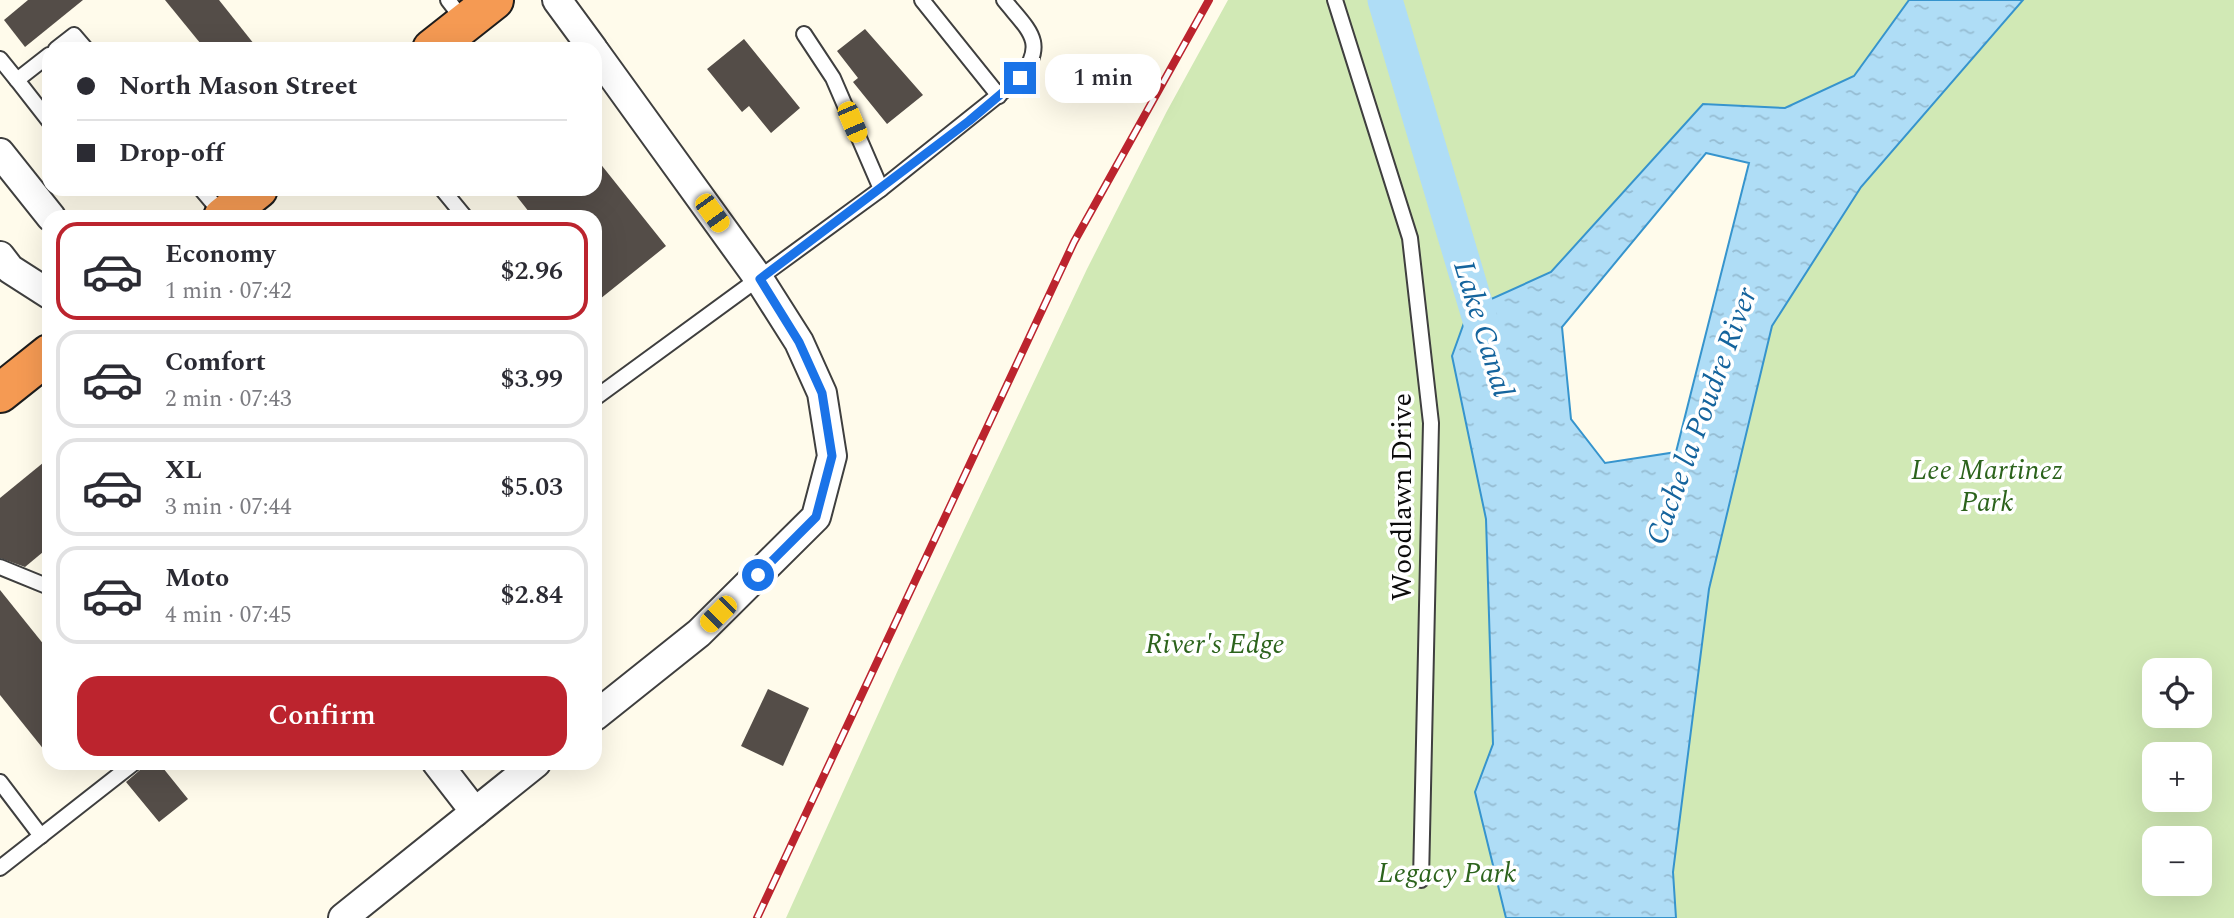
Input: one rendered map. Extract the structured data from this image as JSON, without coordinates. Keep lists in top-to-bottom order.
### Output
{
  "streets": {
    "lane": ["Woodlawn Drive"]
  },
  "water": ["Lake Canal", "Cache la Poudre River"],
  "parks": ["Lee Martinez Park", "River's Edge", "Legacy Park"],
  "page": {
    "banner": ["North Mason Street", "Drop-off"],
    "bubble": "1 min",
    "list": [
      {
        "name": "Economy",
        "note": "1 min · 07:42",
        "value": "$2.96"
      },
      {
        "name": "Comfort",
        "note": "2 min · 07:43",
        "value": "$3.99"
      },
      {
        "name": "XL",
        "note": "3 min · 07:44",
        "value": "$5.03"
      },
      {
        "name": "Moto",
        "note": "4 min · 07:45",
        "value": "$2.84"
      }
    ],
    "map_buttons": ["+", "−"],
    "buttons": "Confirm"
  }
}
